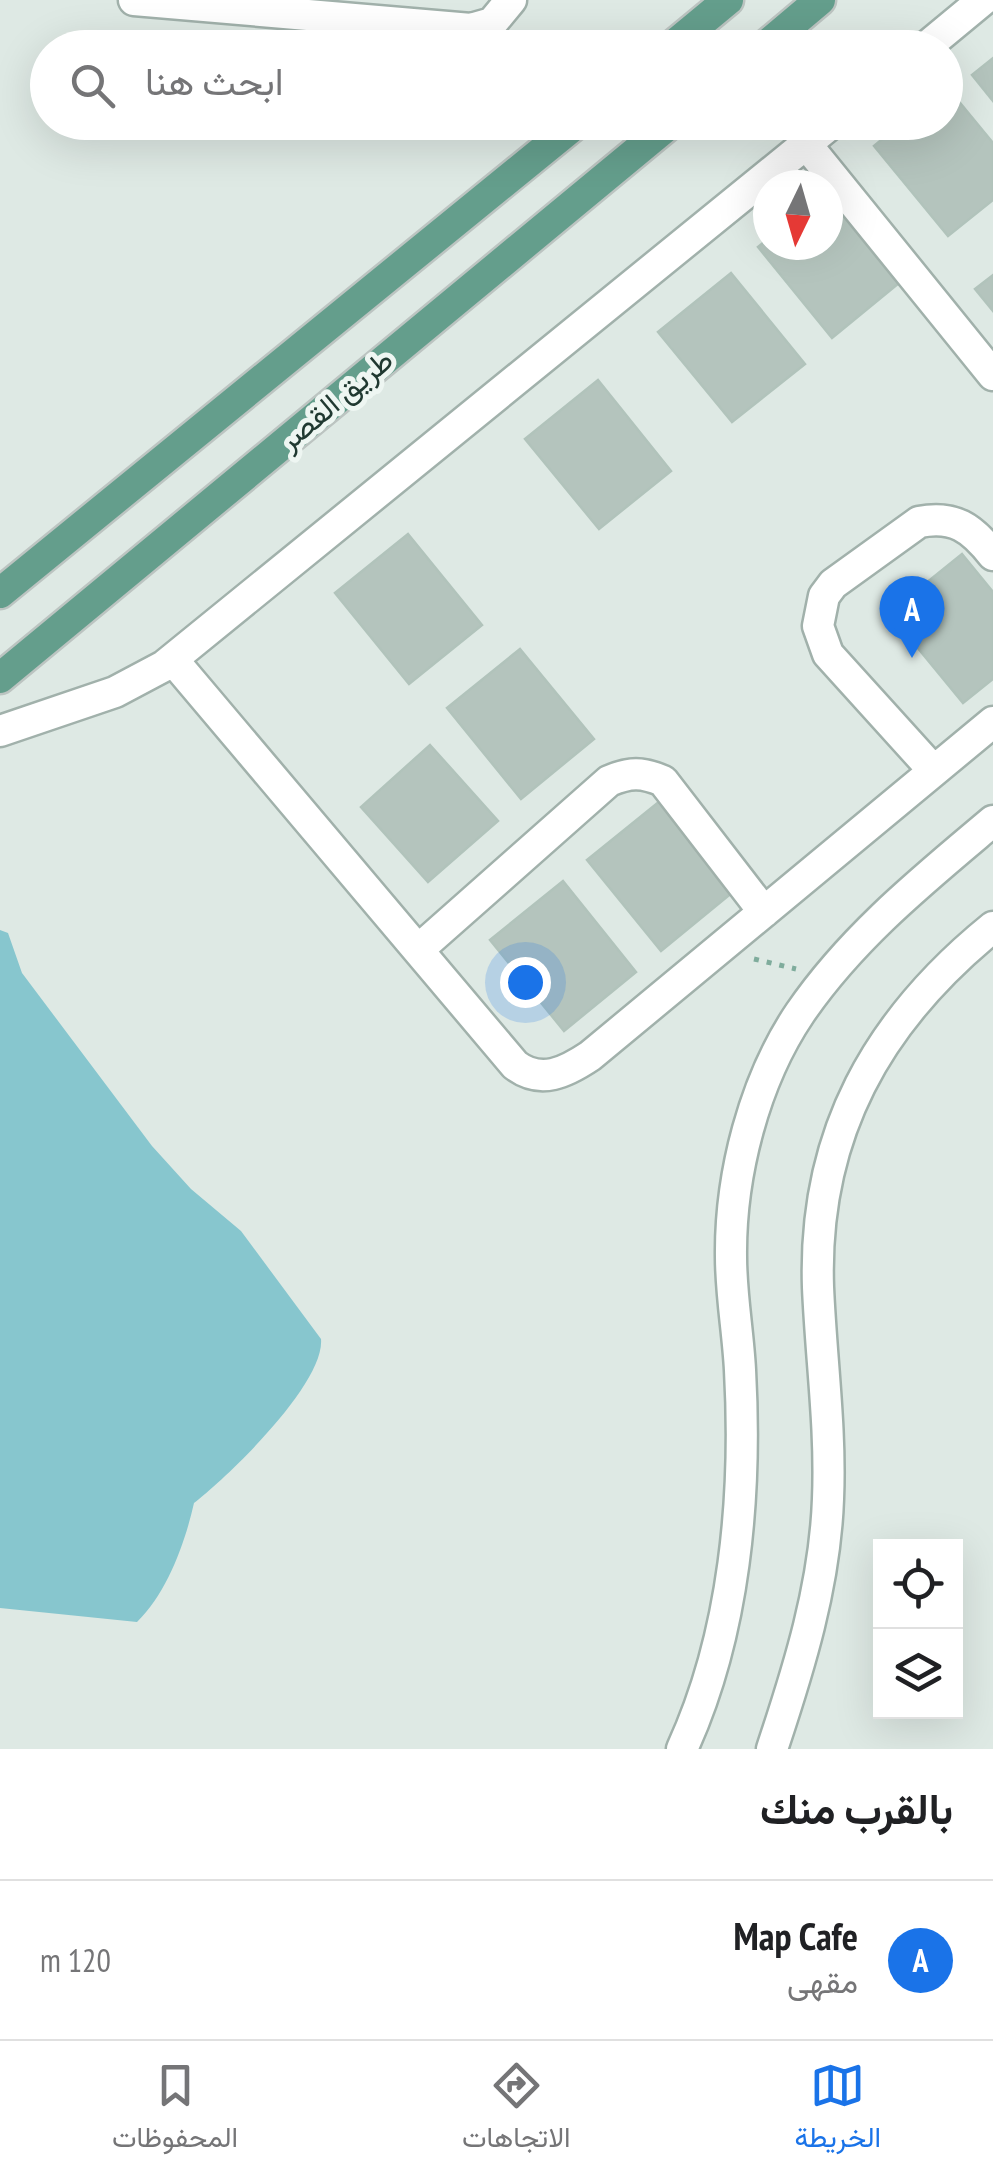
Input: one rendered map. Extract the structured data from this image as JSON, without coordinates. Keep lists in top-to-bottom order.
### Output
{
  "streets": {
    "main road": ["طريق القصر"]
  },
  "north": "bottom",
  "page": {
    "search": "ابحث هنا",
    "pins": "A",
    "heading": "بالقرب منك",
    "list": [
      {
        "mark": "A",
        "name": "Map Cafe",
        "note": "مقهى",
        "value": "120 m"
      }
    ],
    "nav": ["الخريطة", "الاتجاهات", "المحفوظات"]
  }
}
